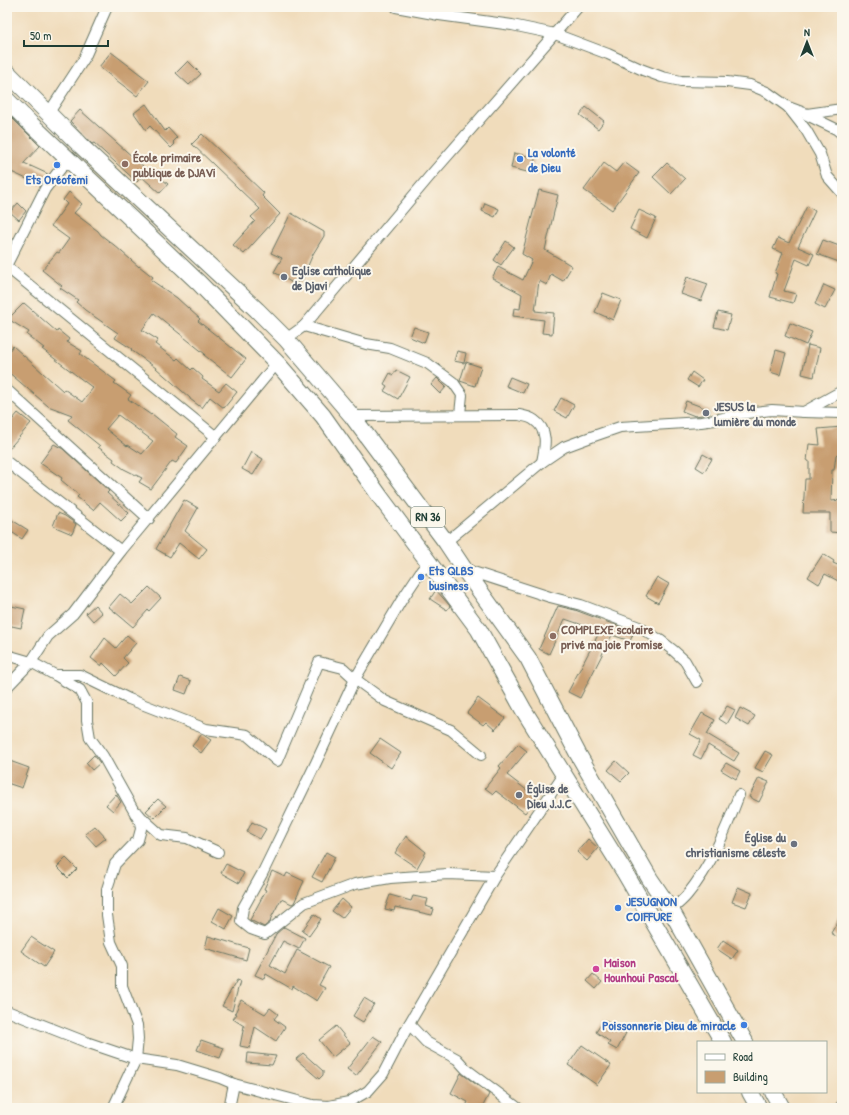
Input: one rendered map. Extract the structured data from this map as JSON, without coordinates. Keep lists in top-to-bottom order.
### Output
{
  "streets": {
    "main road": ["RN 36"]
  },
  "places": [
    "La volonté de Dieu",
    "École primaire publique de DJAVi",
    "Ets Oréofemi",
    "Eglise catholique de Djavi",
    "JESUS la lumière du monde",
    "Ets QLBS business",
    "COMPLEXE scolaire privé ma joie Promise",
    "Église de Dieu J.J.C",
    "Église du christianisme céleste",
    "JESUGNON COIFFURE",
    "Maison Hounhoui Pascal",
    "Poissonnerie Dieu de miracle"
  ],
  "legend": ["Road", "Building"],
  "scale_bar": "50 m",
  "north": "top"
}
